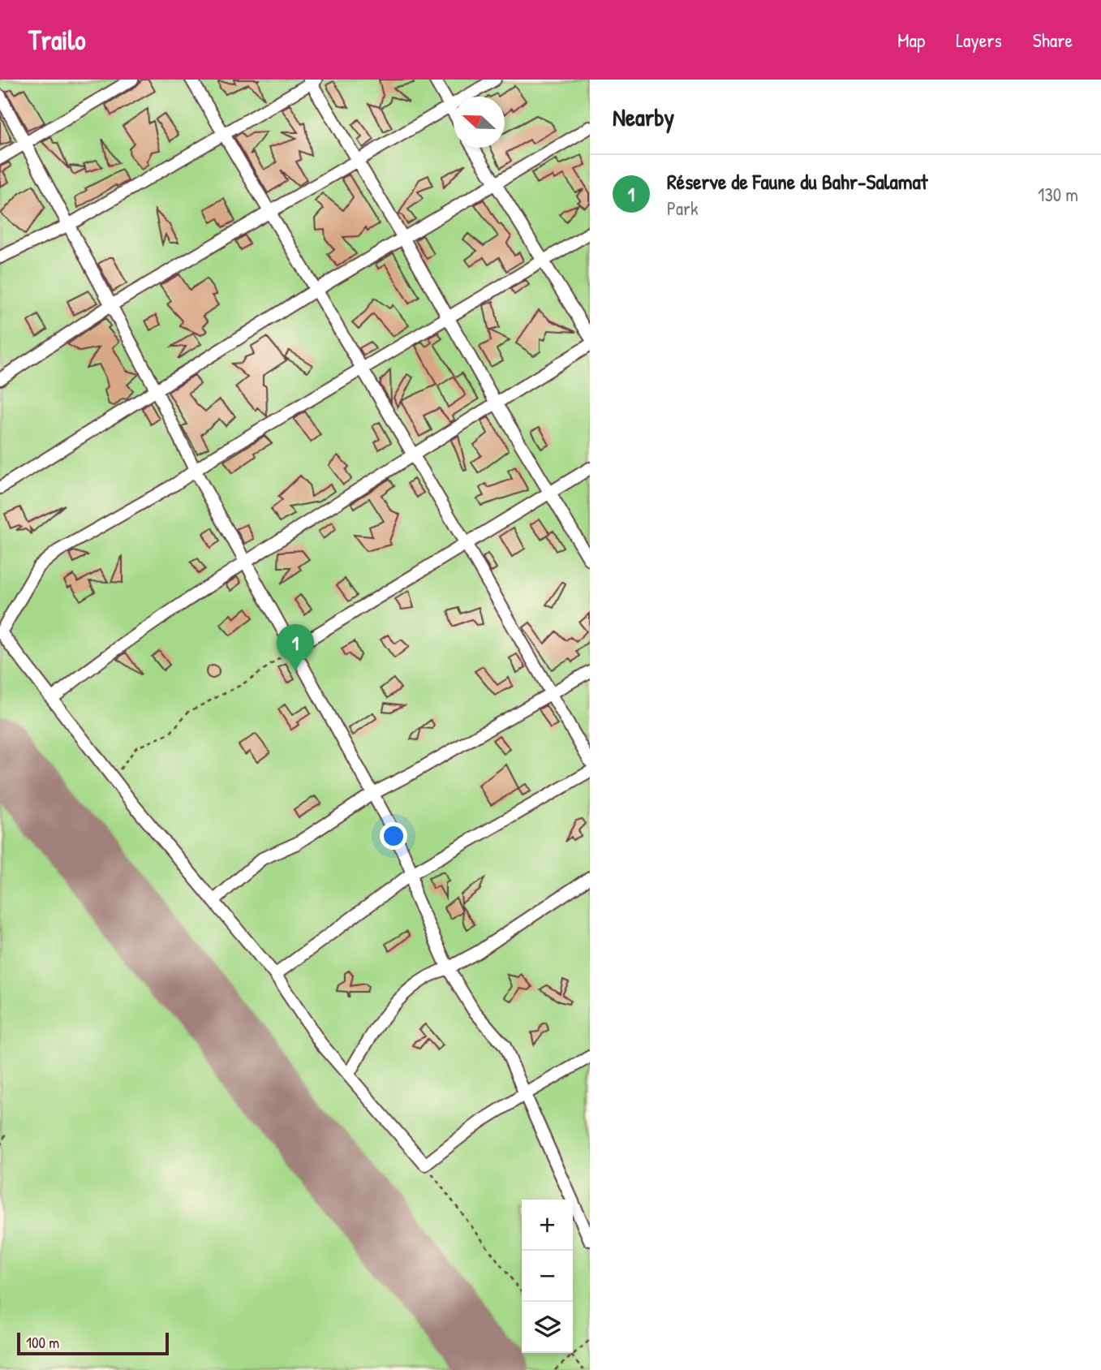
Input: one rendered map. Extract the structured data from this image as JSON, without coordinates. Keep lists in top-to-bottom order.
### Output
{
  "scale_bar": "100 m",
  "north": "left",
  "page": {
    "header": "Trailo",
    "nav": ["Map", "Layers", "Share"],
    "heading": "Nearby",
    "list": [
      {
        "mark": "1",
        "name": "Réserve de Faune du Bahr-Salamat",
        "note": "Park",
        "value": "130 m"
      }
    ],
    "pins": "1",
    "map_buttons": ["+", "−"],
    "scale": "100 m"
  }
}
